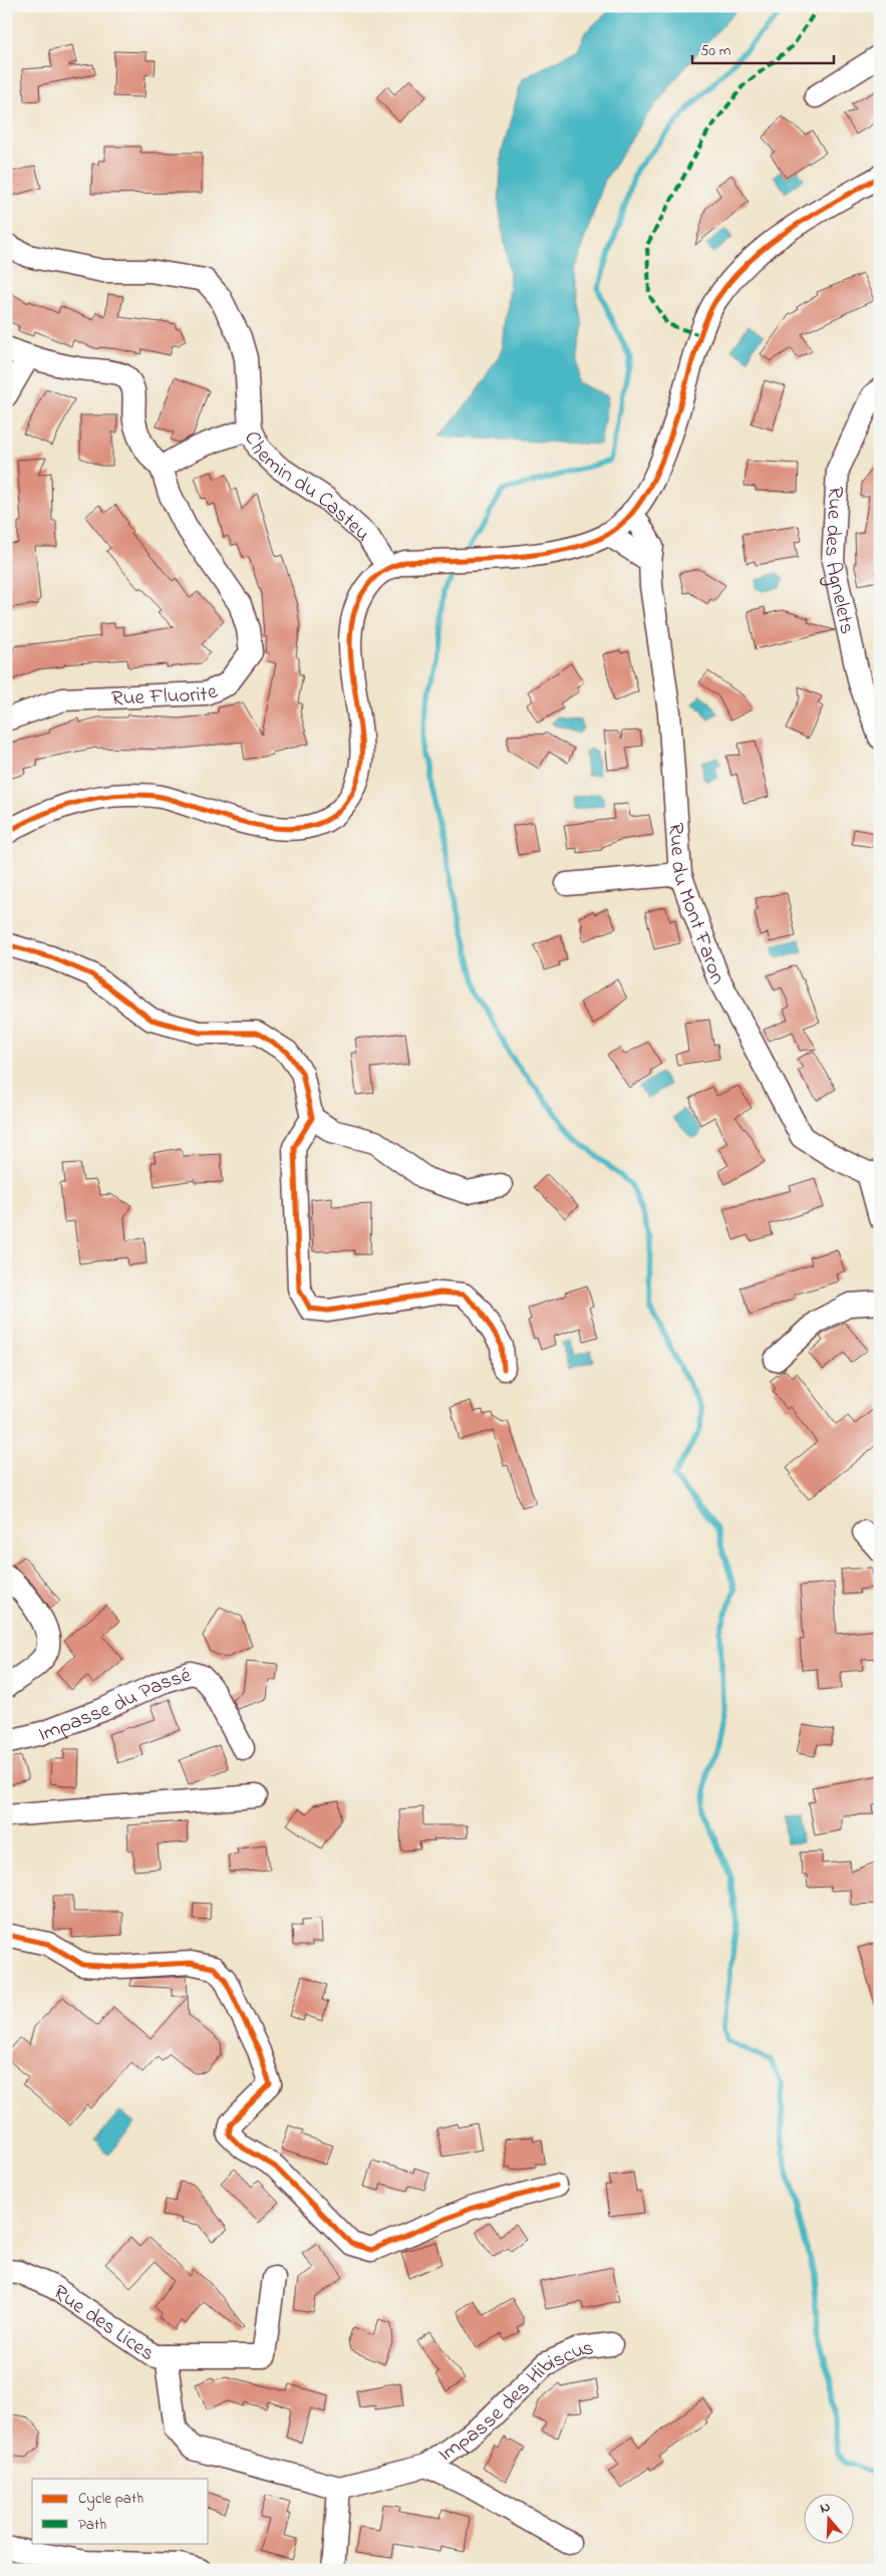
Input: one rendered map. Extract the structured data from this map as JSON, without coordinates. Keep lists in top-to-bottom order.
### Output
{
  "streets": {
    "street": [
      "Chemin du Casteu",
      "Rue des Agnelets",
      "Rue Fluorite",
      "Rue du Mont Faron",
      "Impasse du Passé",
      "Rue des Lices",
      "Impasse des Hibiscus"
    ]
  },
  "crossings": [
    ["Rue des Lices", "Impasse des Hibiscus"]
  ],
  "legend": ["Cycle path", "Path"],
  "scale_bar": "50 m",
  "north": "top"
}
